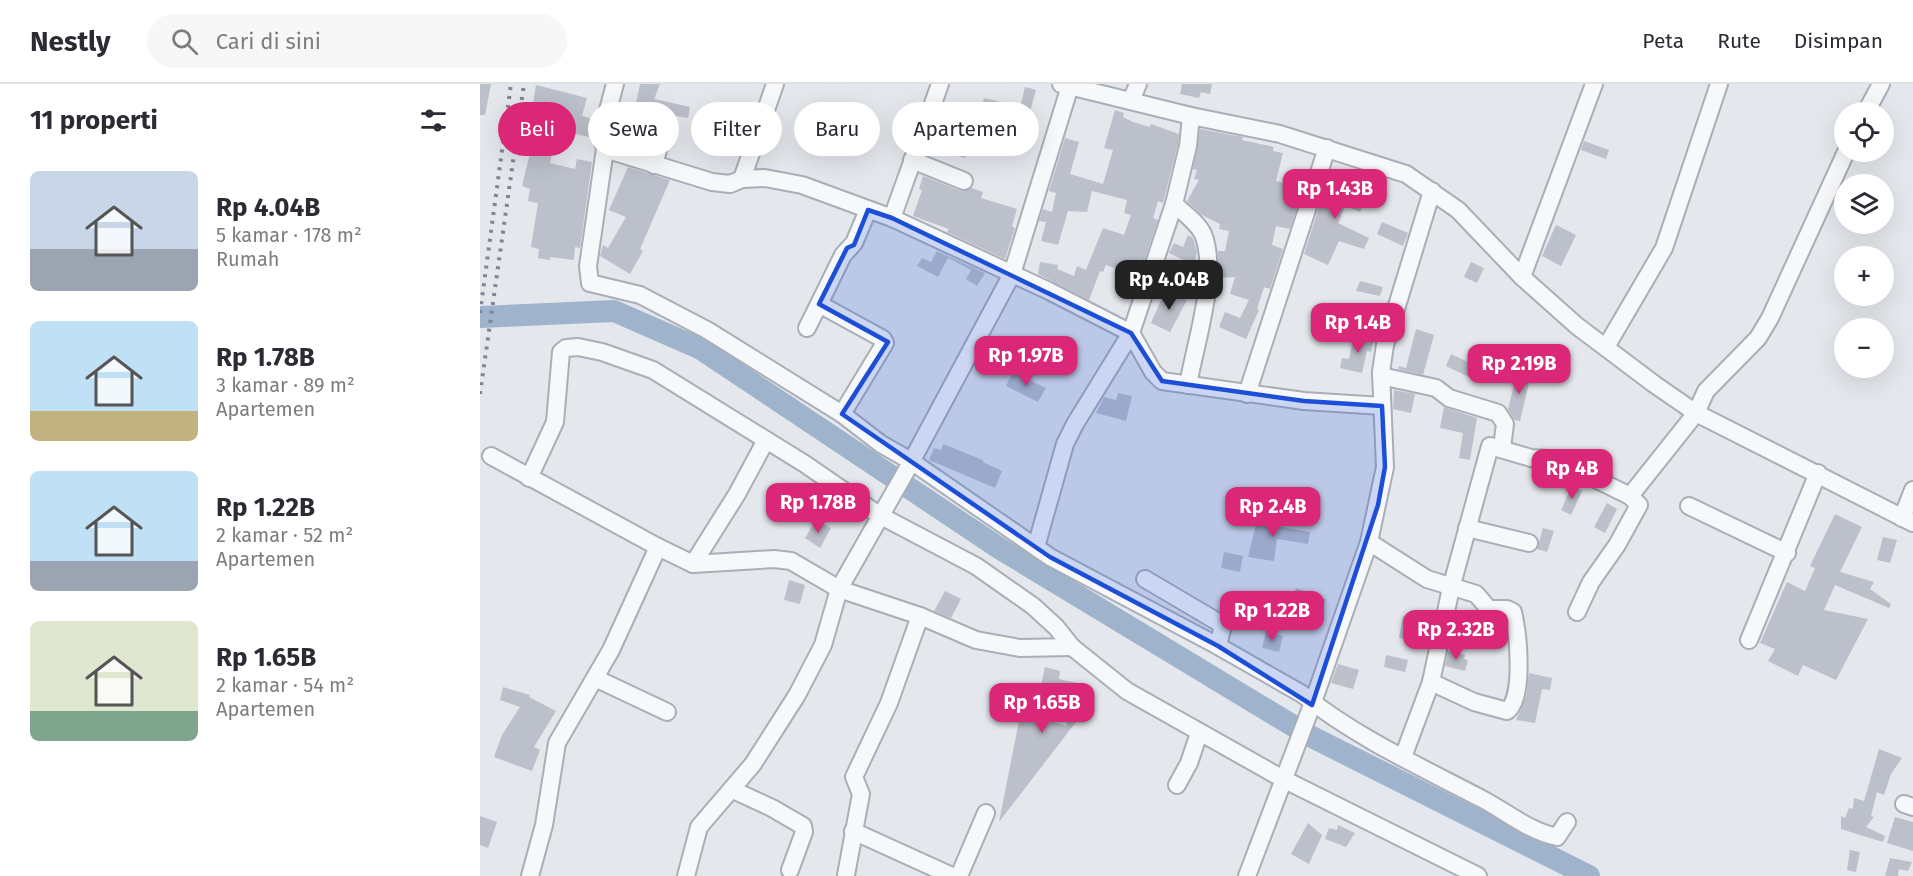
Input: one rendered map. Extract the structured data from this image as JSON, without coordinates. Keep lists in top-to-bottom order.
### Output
{
  "page": {
    "header": "Nestly",
    "search": "Cari di sini",
    "nav": ["Peta", "Rute", "Disimpan"],
    "heading": "11 properti",
    "map_buttons": ["+", "−"],
    "chip": [
      "Beli",
      "Sewa",
      "Filter",
      "Baru",
      "Apartemen"
    ],
    "list": [
      {
        "name": "Rp 4.04B",
        "note": "5 kamar · 178 m² · Rumah"
      },
      {
        "name": "Rp 1.78B",
        "note": "3 kamar · 89 m² · Apartemen"
      },
      {
        "name": "Rp 1.22B",
        "note": "2 kamar · 52 m² · Apartemen"
      },
      {
        "name": "Rp 1.65B",
        "note": "2 kamar · 54 m² · Apartemen"
      }
    ],
    "price": [
      "Rp 1.43B",
      "Rp 4.04B",
      "Rp 1.4B",
      "Rp 1.97B",
      "Rp 2.19B",
      "Rp 4B",
      "Rp 1.78B",
      "Rp 2.4B",
      "Rp 1.22B",
      "Rp 2.32B",
      "Rp 1.65B"
    ]
  }
}
